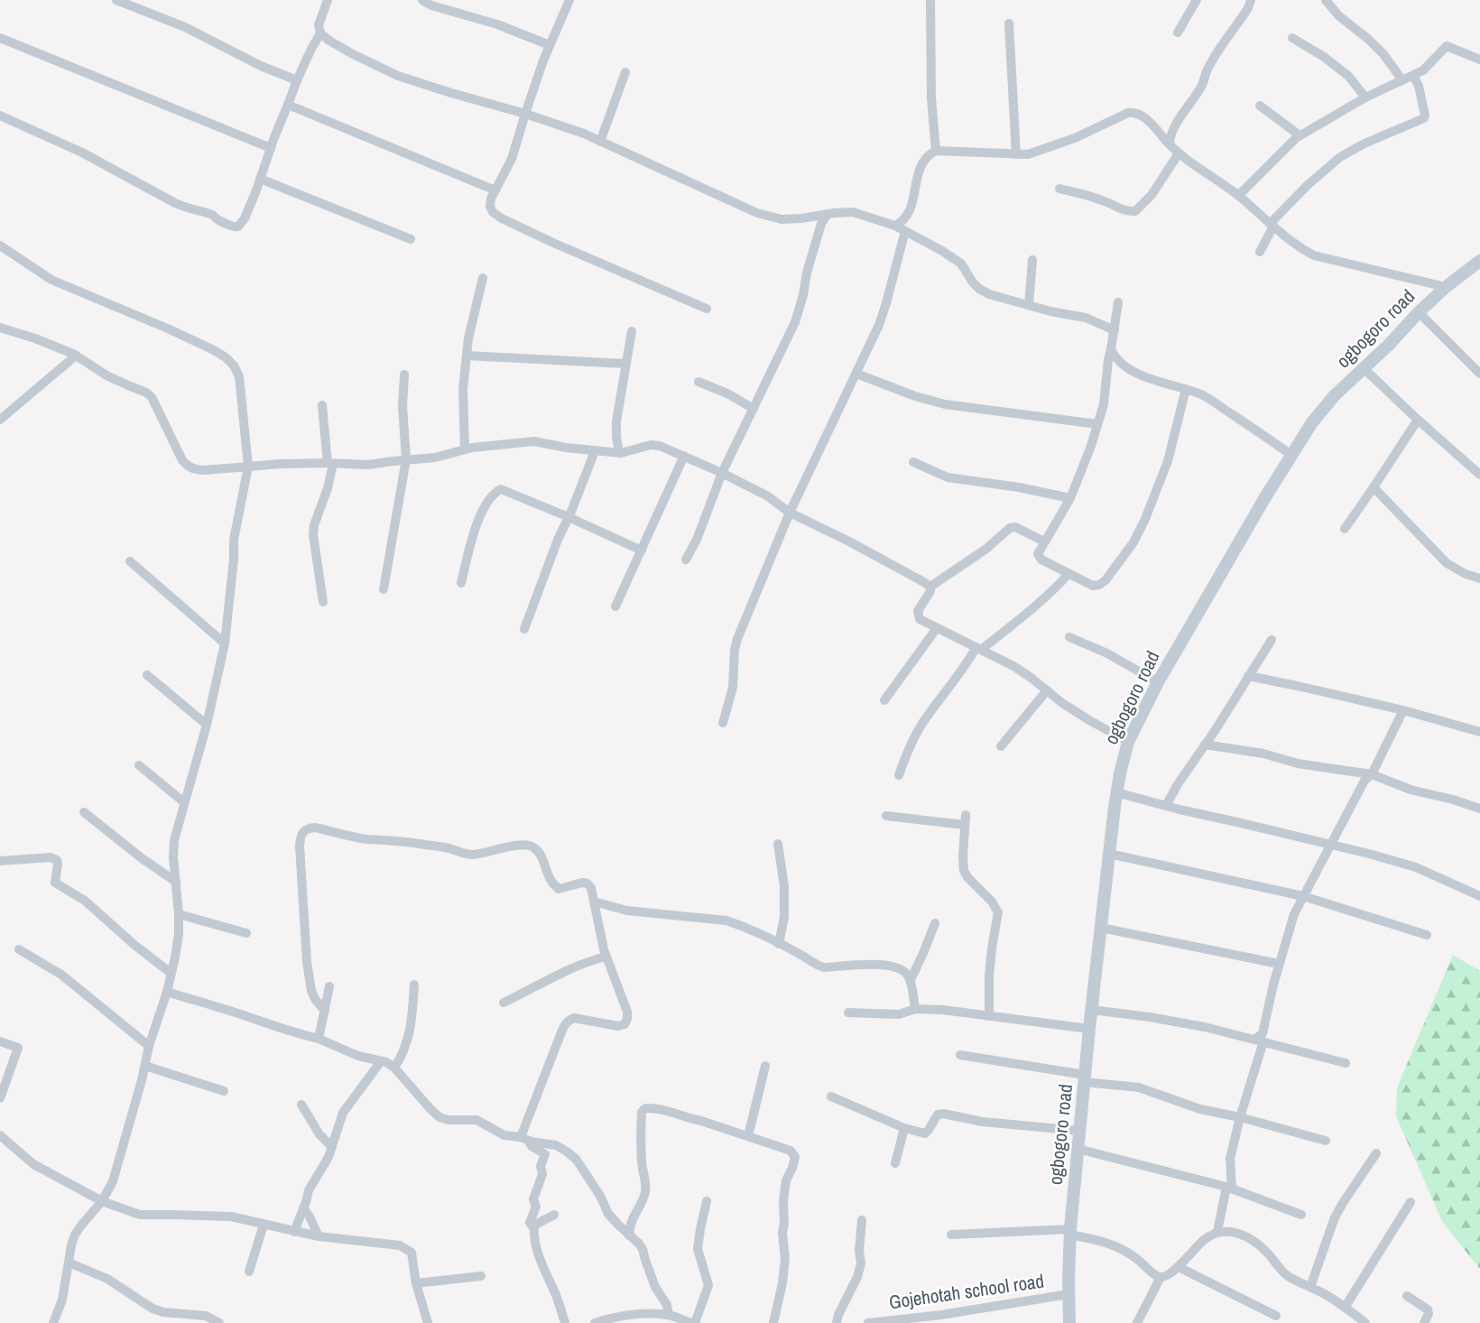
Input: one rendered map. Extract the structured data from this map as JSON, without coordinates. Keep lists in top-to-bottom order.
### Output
{
  "streets": {
    "street": ["ogbogoro road", "Gojehotah school road"]
  },
  "crossings": [
    ["ogbogoro road", "Gojehotah school road"]
  ]
}
